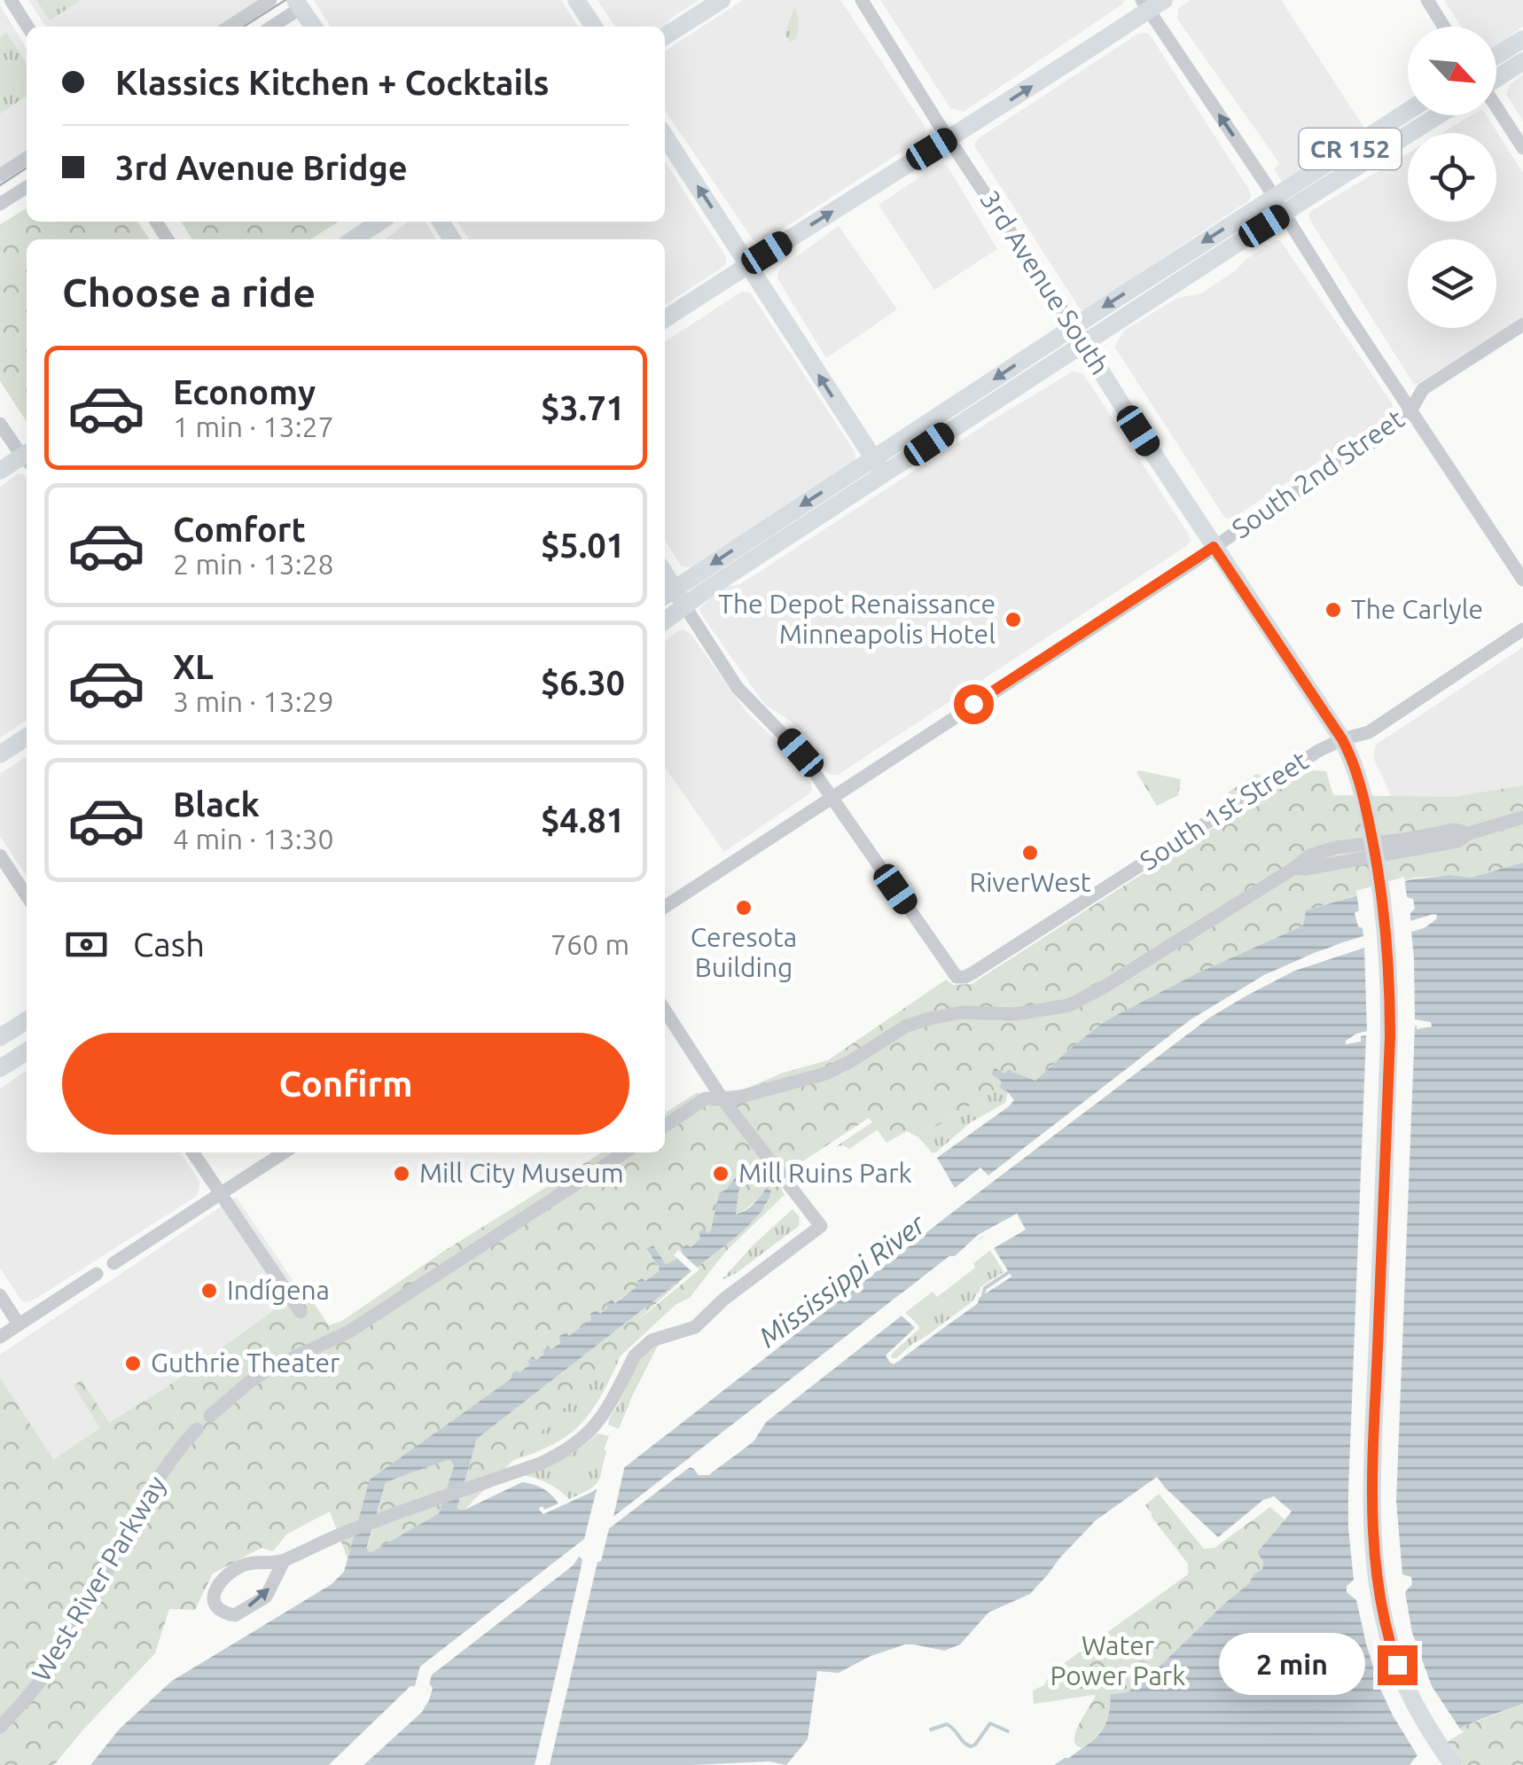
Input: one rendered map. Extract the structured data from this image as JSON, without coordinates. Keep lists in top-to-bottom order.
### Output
{
  "streets": {
    "main road": ["CR 152", "3rd Avenue South"],
    "street": ["South 2nd Street", "South 1st Street", "West River Parkway"]
  },
  "crossings": [
    ["CR 152", "3rd Avenue South"],
    ["3rd Avenue South", "South 2nd Street"],
    ["3rd Avenue South", "South 1st Street"],
    ["South 2nd Street", "South 1st Street"]
  ],
  "water": ["Mississippi River"],
  "parks": ["Water Power Park"],
  "places": [
    "The Carlyle",
    "The Depot Renaissance Minneapolis Hotel",
    "RiverWest",
    "Ceresota Building",
    "Mill City Museum",
    "Mill Ruins Park",
    "Indígena",
    "Guthrie Theater"
  ],
  "north": "bottom right",
  "page": {
    "banner": ["Klassics Kitchen + Cocktails", "3rd Avenue Bridge"],
    "heading": "Choose a ride",
    "list": [
      {
        "name": "Economy",
        "note": "1 min · 13:27",
        "value": "$3.71"
      },
      {
        "name": "Comfort",
        "note": "2 min · 13:28",
        "value": "$5.01"
      },
      {
        "name": "XL",
        "note": "3 min · 13:29",
        "value": "$6.30"
      },
      {
        "name": "Black",
        "note": "4 min · 13:30",
        "value": "$4.81"
      }
    ],
    "pay": ["Cash", "760 m"],
    "buttons": "Confirm",
    "bubble": "2 min"
  }
}
